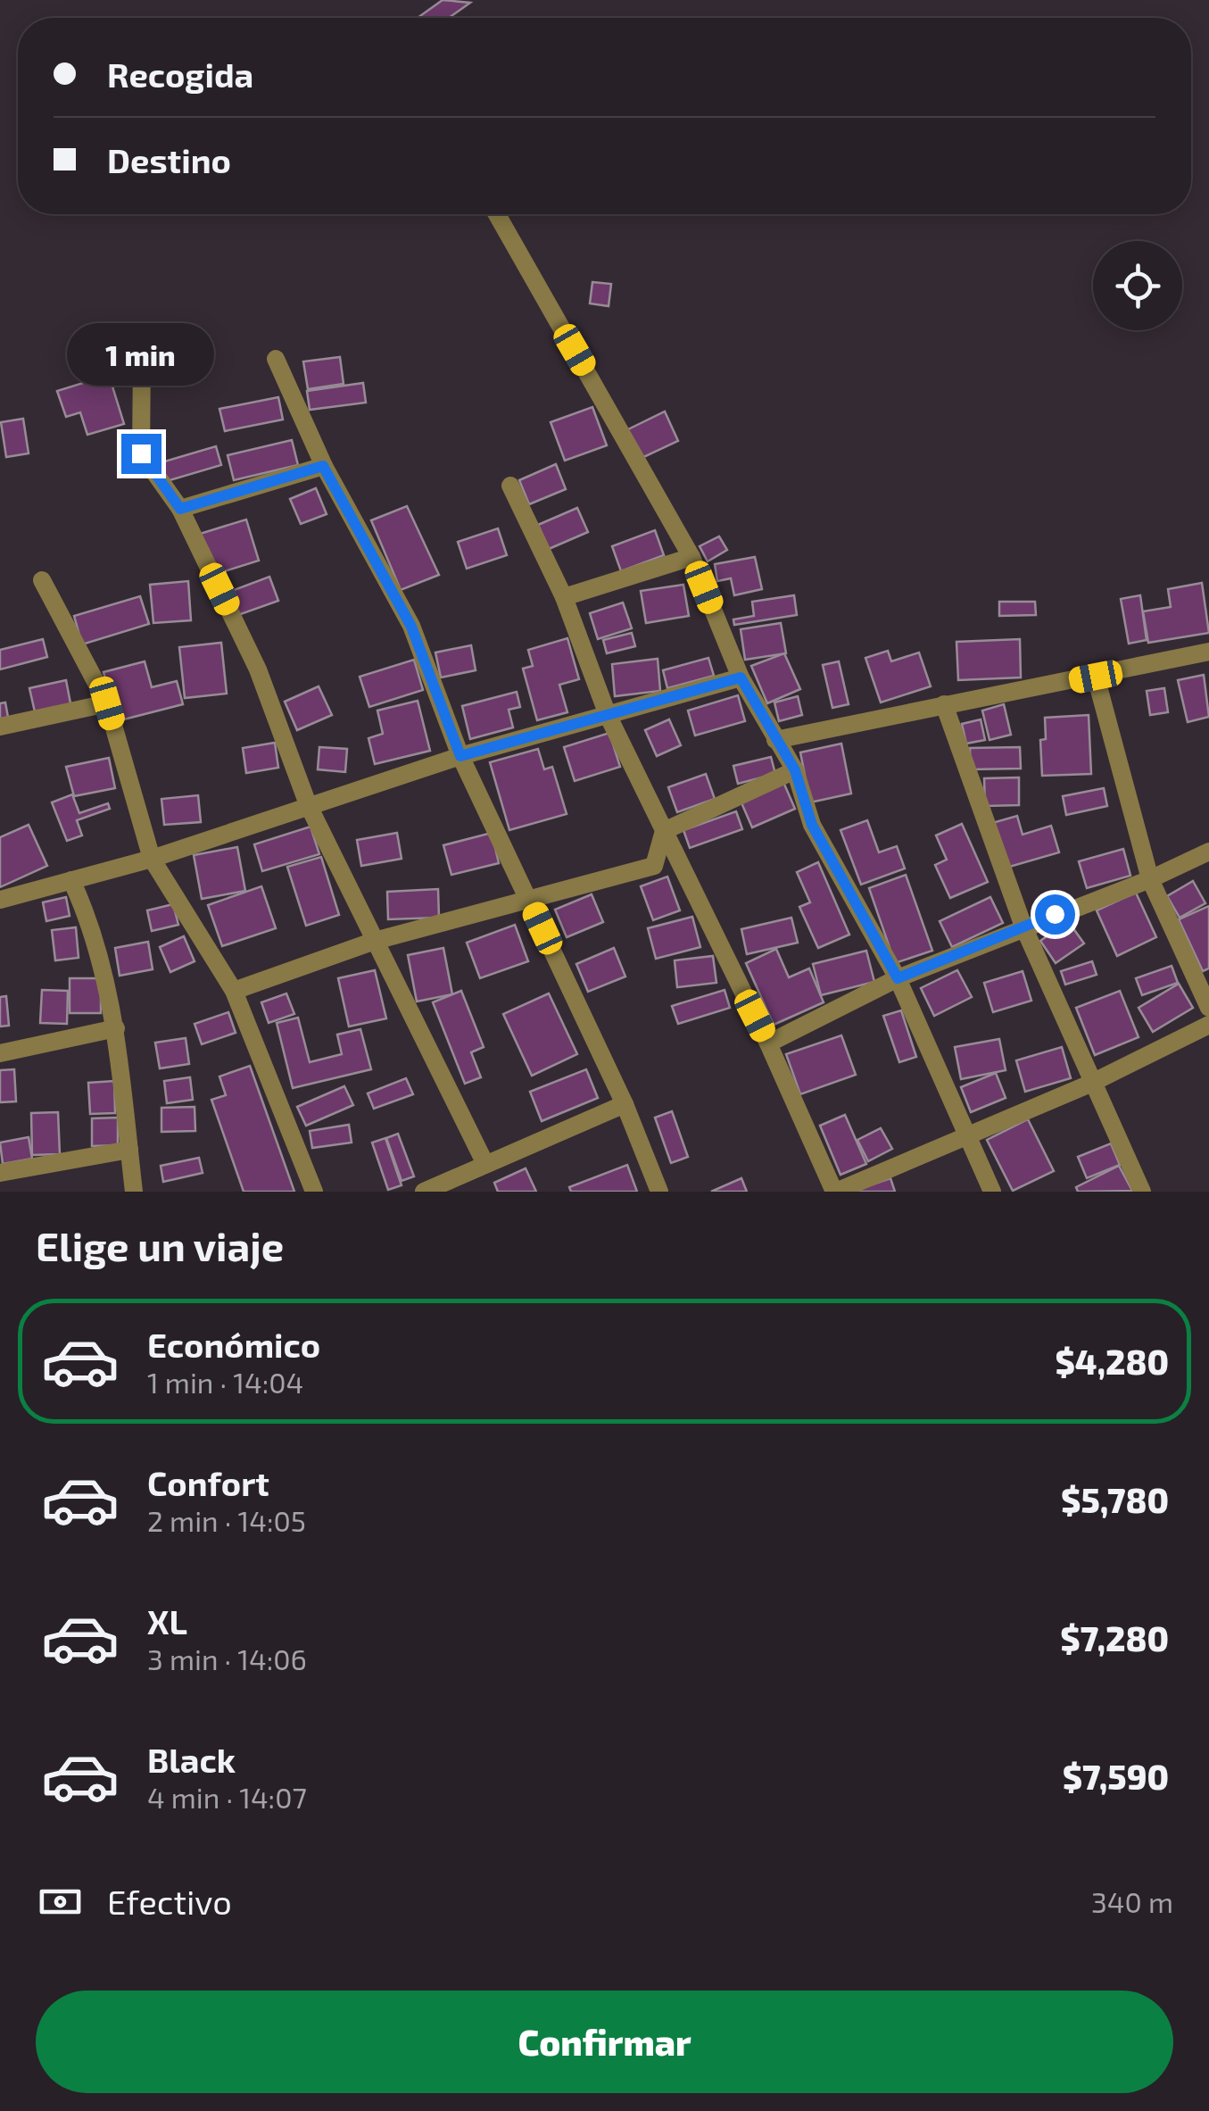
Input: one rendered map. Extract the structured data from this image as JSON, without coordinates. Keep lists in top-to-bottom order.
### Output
{
  "page": {
    "banner": ["Recogida", "Destino"],
    "bubble": "1 min",
    "heading": "Elige un viaje",
    "list": [
      {
        "name": "Económico",
        "note": "1 min · 14:04",
        "value": "$4,280"
      },
      {
        "name": "Confort",
        "note": "2 min · 14:05",
        "value": "$5,780"
      },
      {
        "name": "XL",
        "note": "3 min · 14:06",
        "value": "$7,280"
      },
      {
        "name": "Black",
        "note": "4 min · 14:07",
        "value": "$7,590"
      }
    ],
    "pay": ["Efectivo", "340 m"],
    "buttons": "Confirmar"
  }
}
